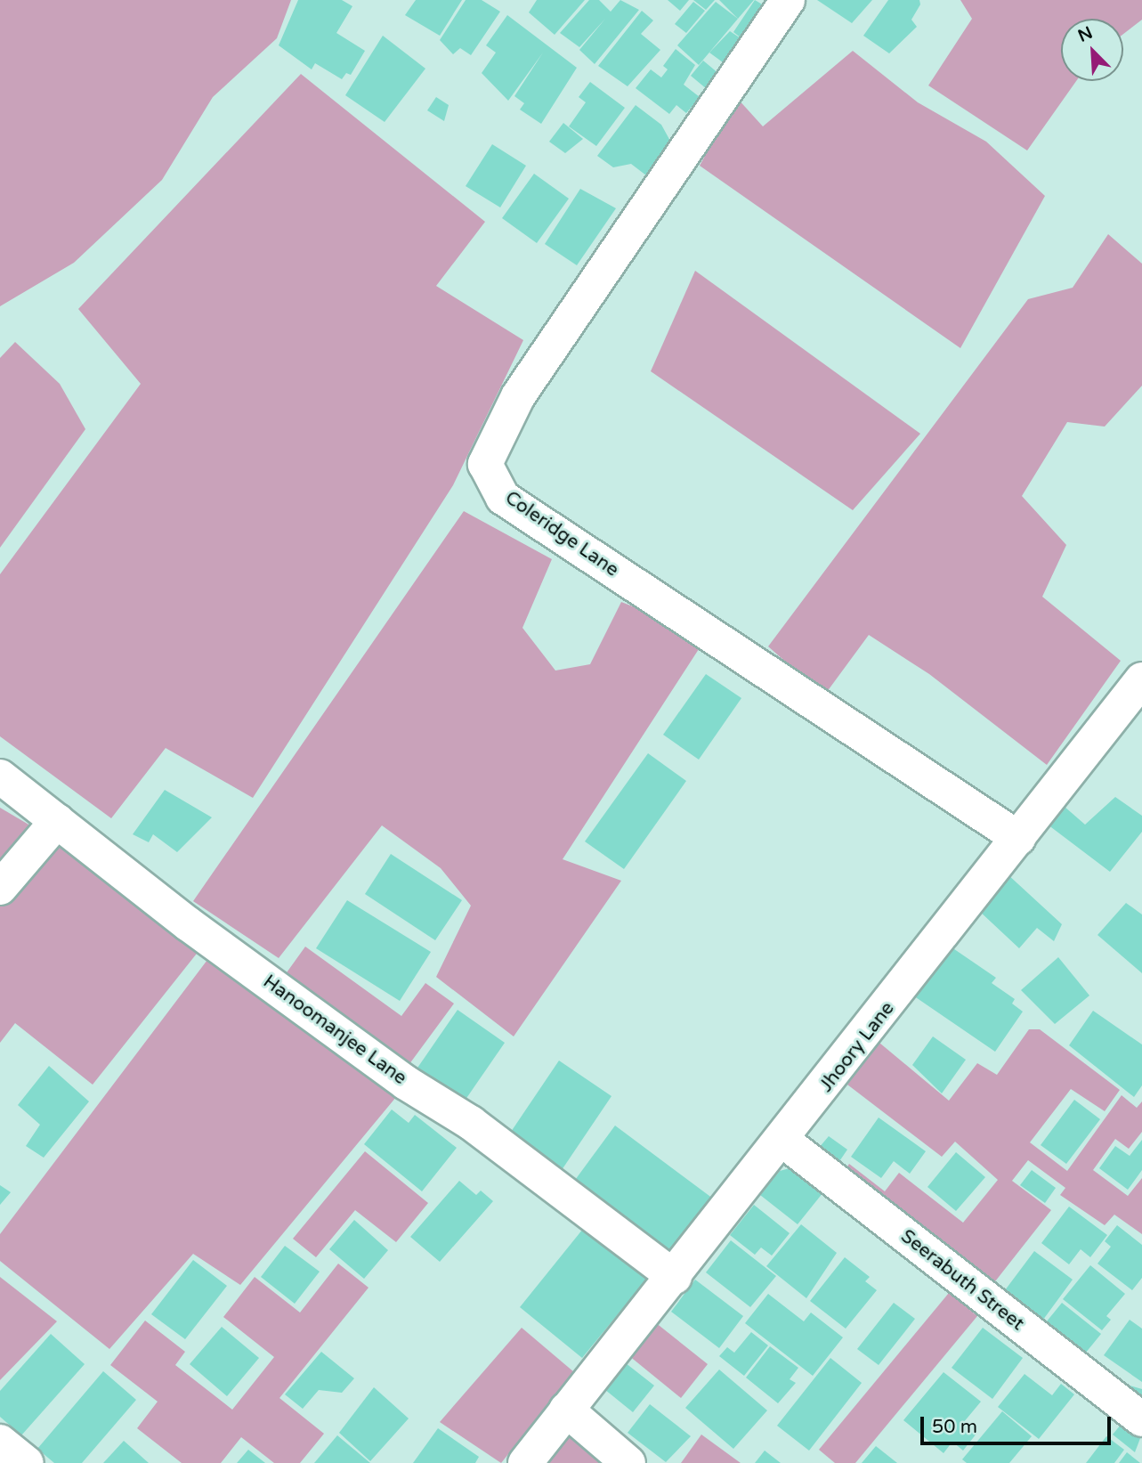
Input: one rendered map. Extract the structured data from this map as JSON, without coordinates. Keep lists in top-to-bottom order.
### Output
{
  "streets": {
    "street": [
      "Coleridge Lane",
      "Hanoomanjee Lane",
      "Jhoory Lane",
      "Seerabuth Street"
    ]
  },
  "crossings": [
    ["Coleridge Lane", "Jhoory Lane"],
    ["Hanoomanjee Lane", "Jhoory Lane"],
    ["Jhoory Lane", "Seerabuth Street"]
  ],
  "scale_bar": "50 m",
  "north": "top left"
}
